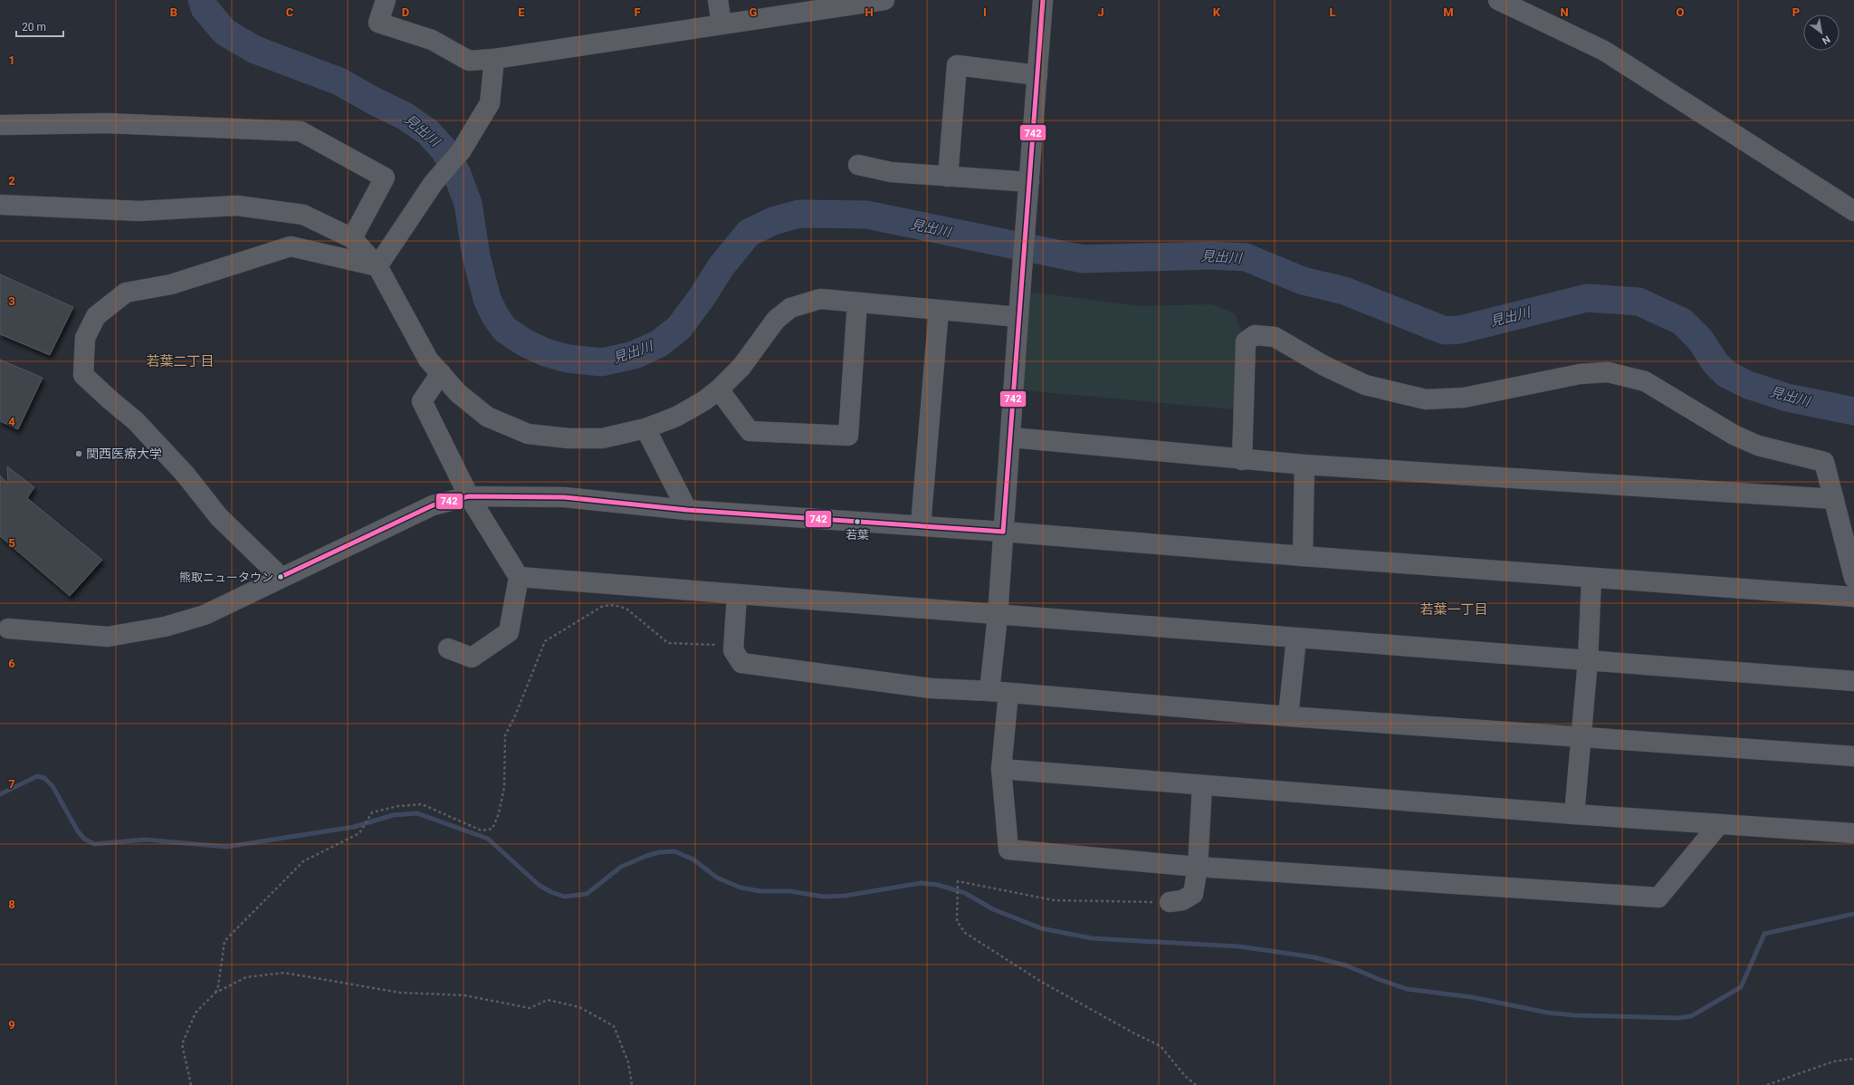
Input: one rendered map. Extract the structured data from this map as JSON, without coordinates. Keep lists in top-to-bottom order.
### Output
{
  "districts": ["若葉二丁目", "若葉一丁目"],
  "water": ["見出川"],
  "places": ["関西医療大学", "若葉", "熊取ニュータウン"],
  "lines": ["transit line 742"],
  "scale_bar": "20 m",
  "north": "bottom right",
  "grid": {
    "columns": [
      "B",
      "C",
      "D",
      "E",
      "F",
      "G",
      "H",
      "I",
      "J",
      "K",
      "L",
      "M",
      "N",
      "O",
      "P"
    ],
    "rows": [
      "1",
      "2",
      "3",
      "4",
      "5",
      "6",
      "7",
      "8",
      "9"
    ]
  }
}
